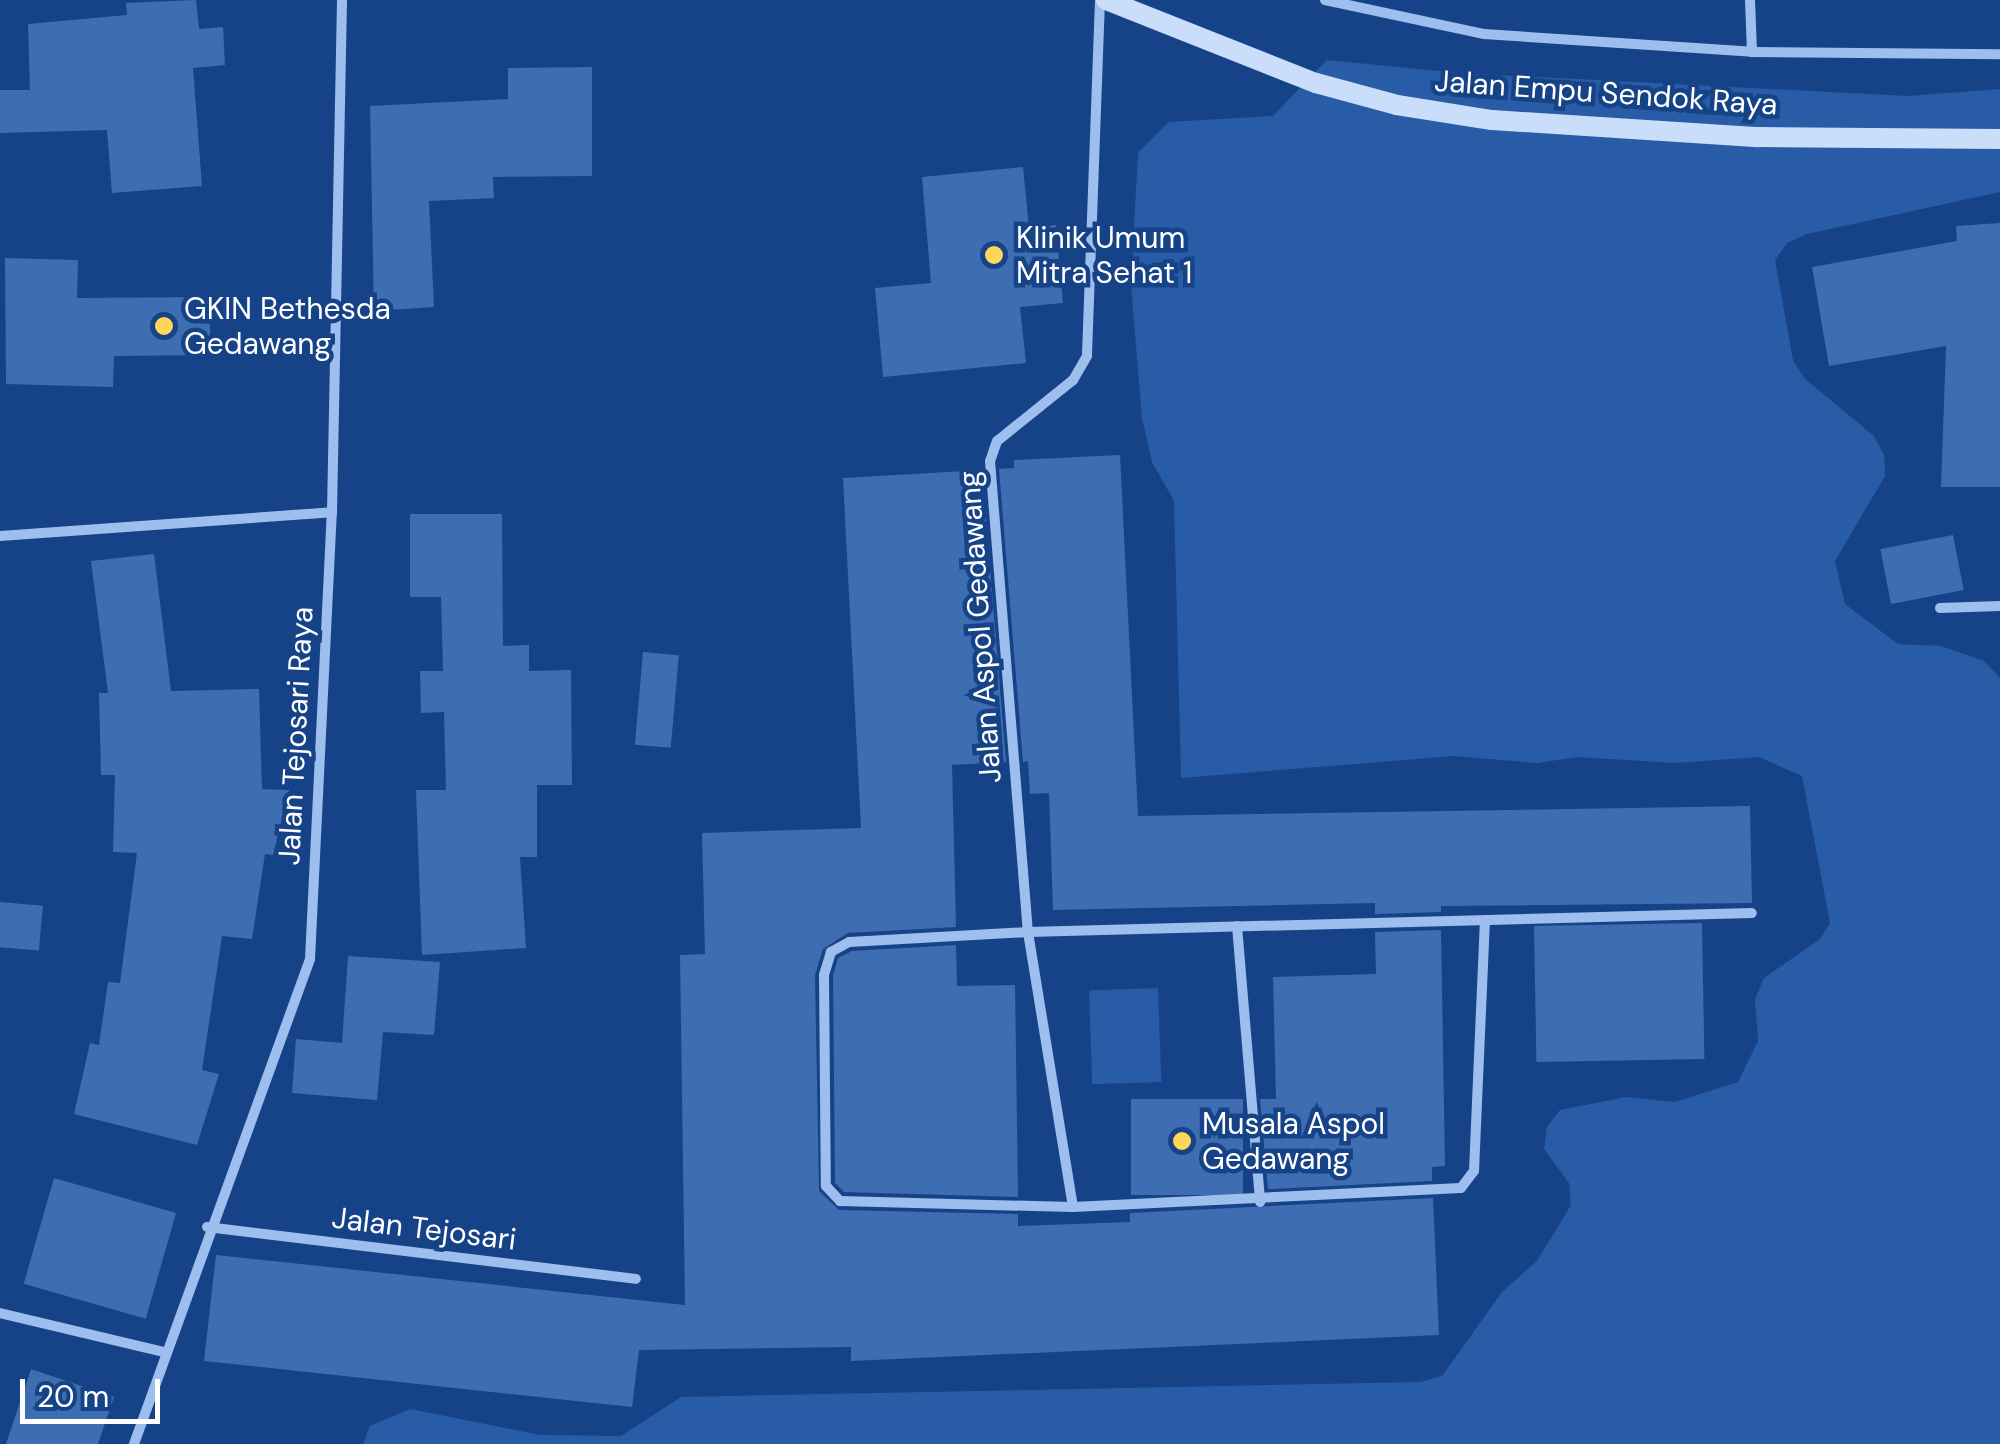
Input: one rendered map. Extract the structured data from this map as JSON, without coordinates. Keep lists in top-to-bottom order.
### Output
{
  "streets": {
    "street": [
      "Jalan Empu Sendok Raya",
      "Jalan Aspol Gedawang",
      "Jalan Tejosari Raya",
      "Jalan Tejosari"
    ]
  },
  "crossings": [
    ["Jalan Empu Sendok Raya", "Jalan Aspol Gedawang"],
    ["Jalan Tejosari Raya", "Jalan Tejosari"]
  ],
  "places": ["Klinik Umum Mitra Sehat 1", "GKIN Bethesda Gedawang", "Musala Aspol Gedawang"],
  "scale_bar": "20 m"
}
